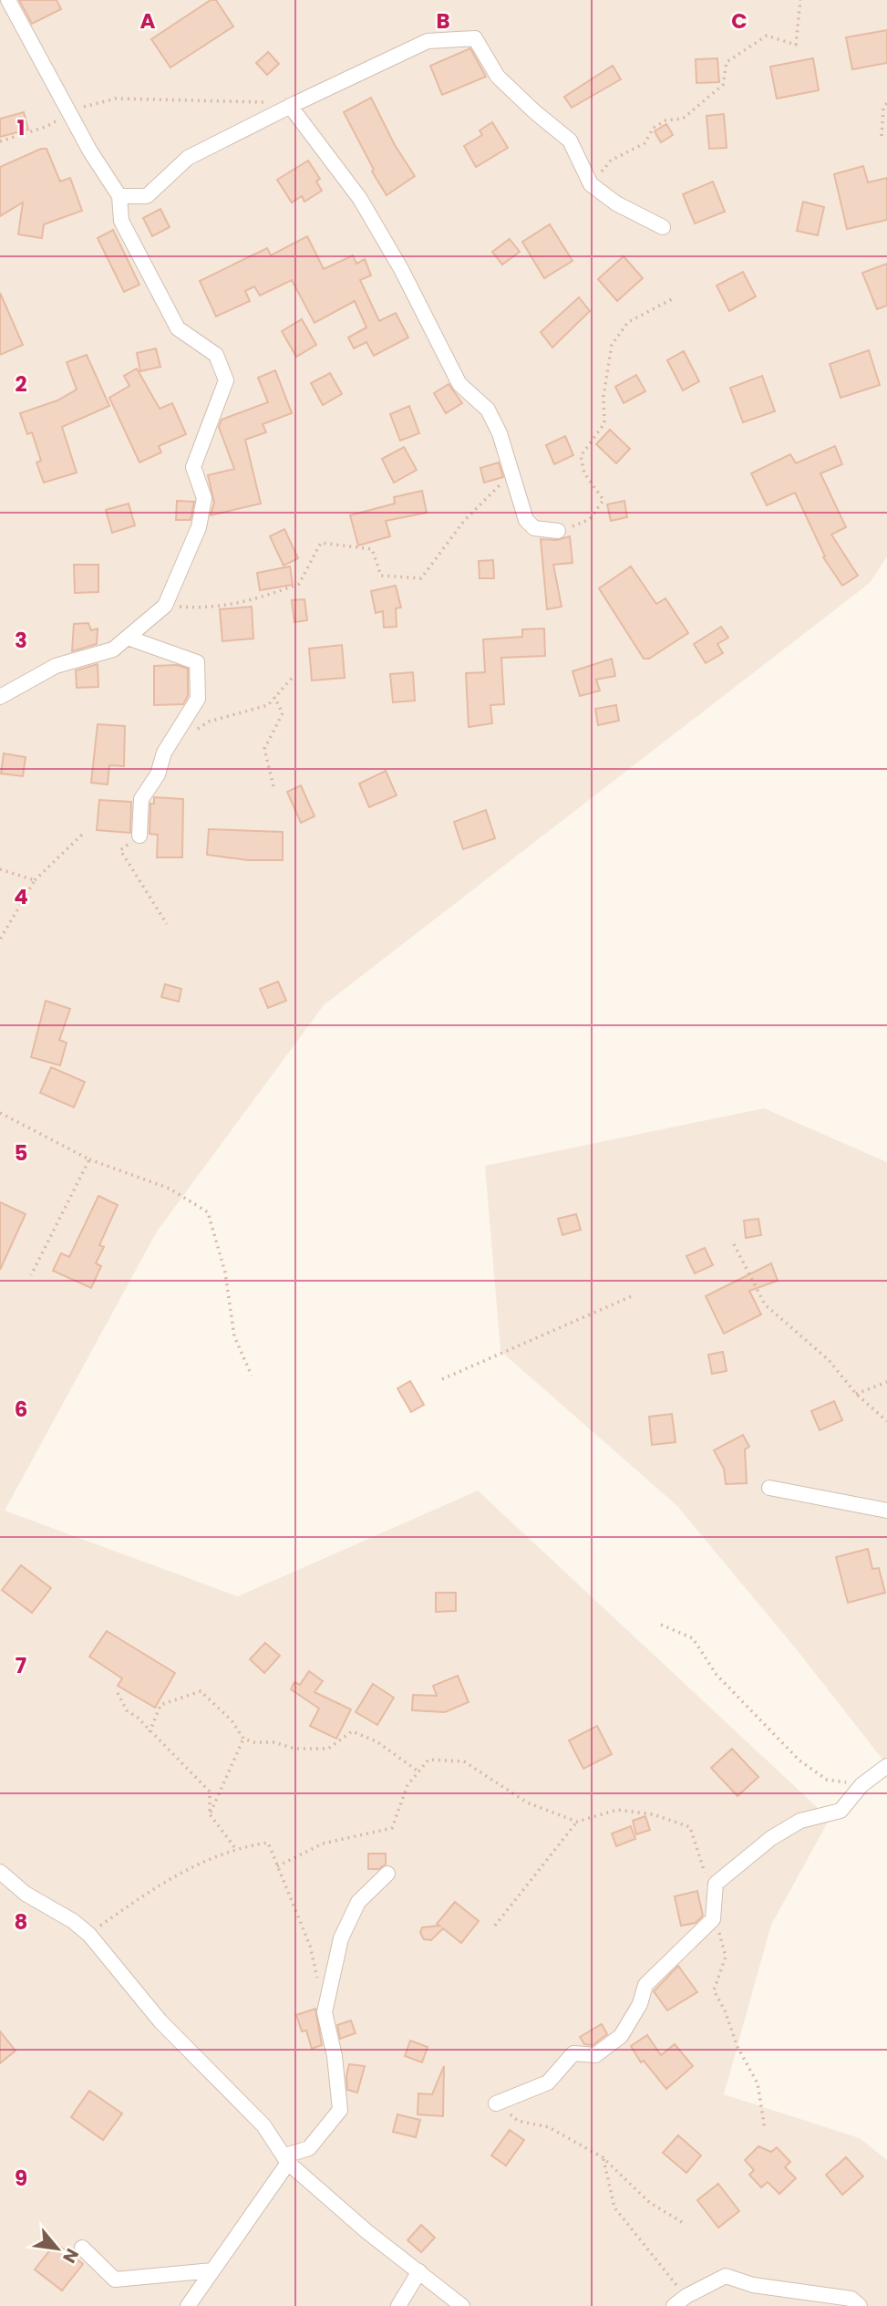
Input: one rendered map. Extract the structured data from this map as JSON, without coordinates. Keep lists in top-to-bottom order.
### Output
{
  "north": "bottom right",
  "grid": {
    "columns": ["A", "B", "C"],
    "rows": [
      "1",
      "2",
      "3",
      "4",
      "5",
      "6",
      "7",
      "8",
      "9"
    ]
  }
}
